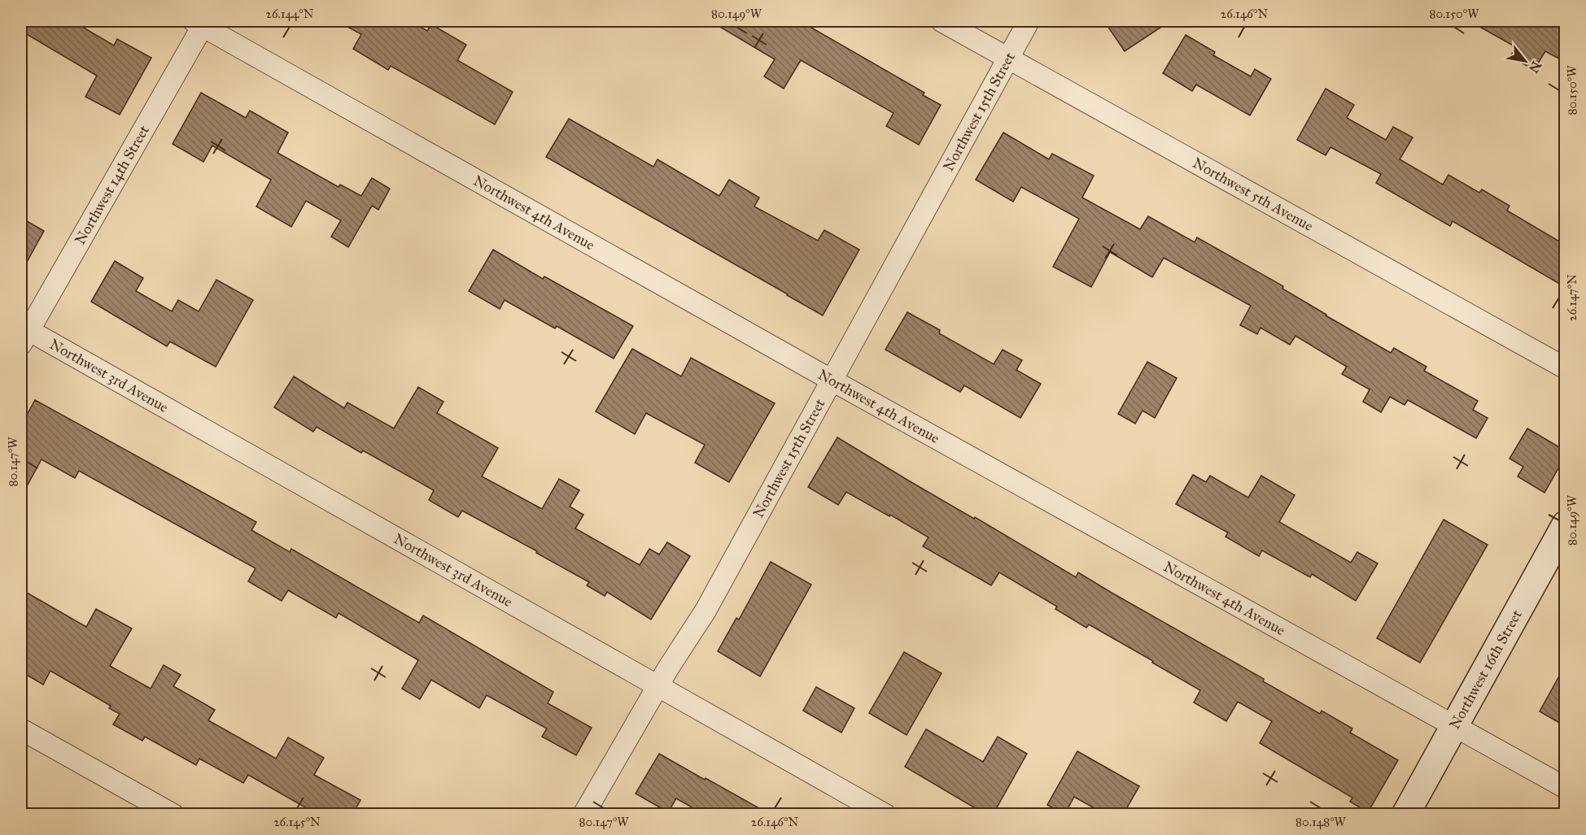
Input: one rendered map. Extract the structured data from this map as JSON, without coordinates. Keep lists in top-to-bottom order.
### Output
{
  "streets": {
    "street": [
      "Northwest 15th Street",
      "Northwest 14th Street",
      "Northwest 5th Avenue",
      "Northwest 4th Avenue",
      "Northwest 3rd Avenue",
      "Northwest 16th Street"
    ]
  },
  "crossings": [
    ["Northwest 15th Street", "Northwest 5th Avenue"],
    ["Northwest 15th Street", "Northwest 4th Avenue"],
    ["Northwest 15th Street", "Northwest 3rd Avenue"],
    ["Northwest 14th Street", "Northwest 4th Avenue"],
    ["Northwest 14th Street", "Northwest 3rd Avenue"],
    ["Northwest 4th Avenue", "Northwest 16th Street"]
  ],
  "north": "bottom right",
  "coordinates": [
    "26.144°N",
    "80.149°W",
    "26.146°N",
    "80.150°W",
    "26.147°N",
    "80.147°W",
    "26.145°N",
    "80.148°W"
  ]
}
